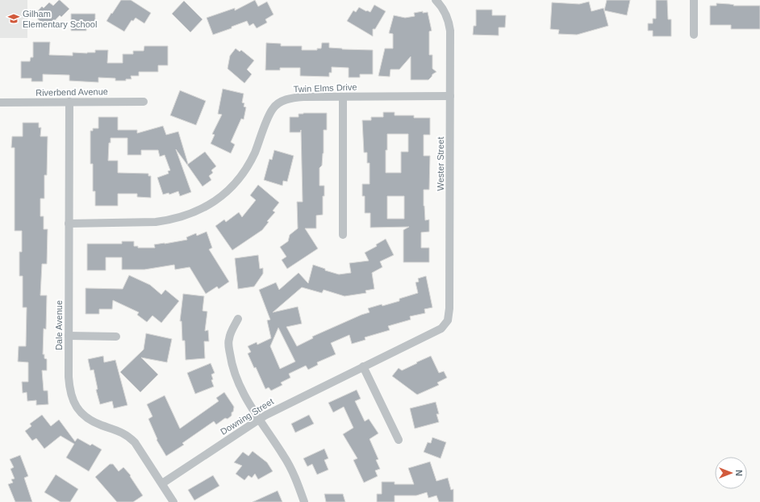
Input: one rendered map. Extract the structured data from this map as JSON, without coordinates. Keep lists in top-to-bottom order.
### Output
{
  "streets": {
    "street": [
      "Twin Elms Drive",
      "Riverbend Avenue",
      "Wester Street",
      "Dale Avenue",
      "Downing Street"
    ]
  },
  "crossings": [
    ["Twin Elms Drive", "Wester Street"],
    ["Twin Elms Drive", "Dale Avenue"],
    ["Riverbend Avenue", "Dale Avenue"],
    ["Wester Street", "Downing Street"],
    ["Dale Avenue", "Downing Street"]
  ],
  "places": {
    "school or university": ["Gilham Elementary School"]
  },
  "north": "right"
}
